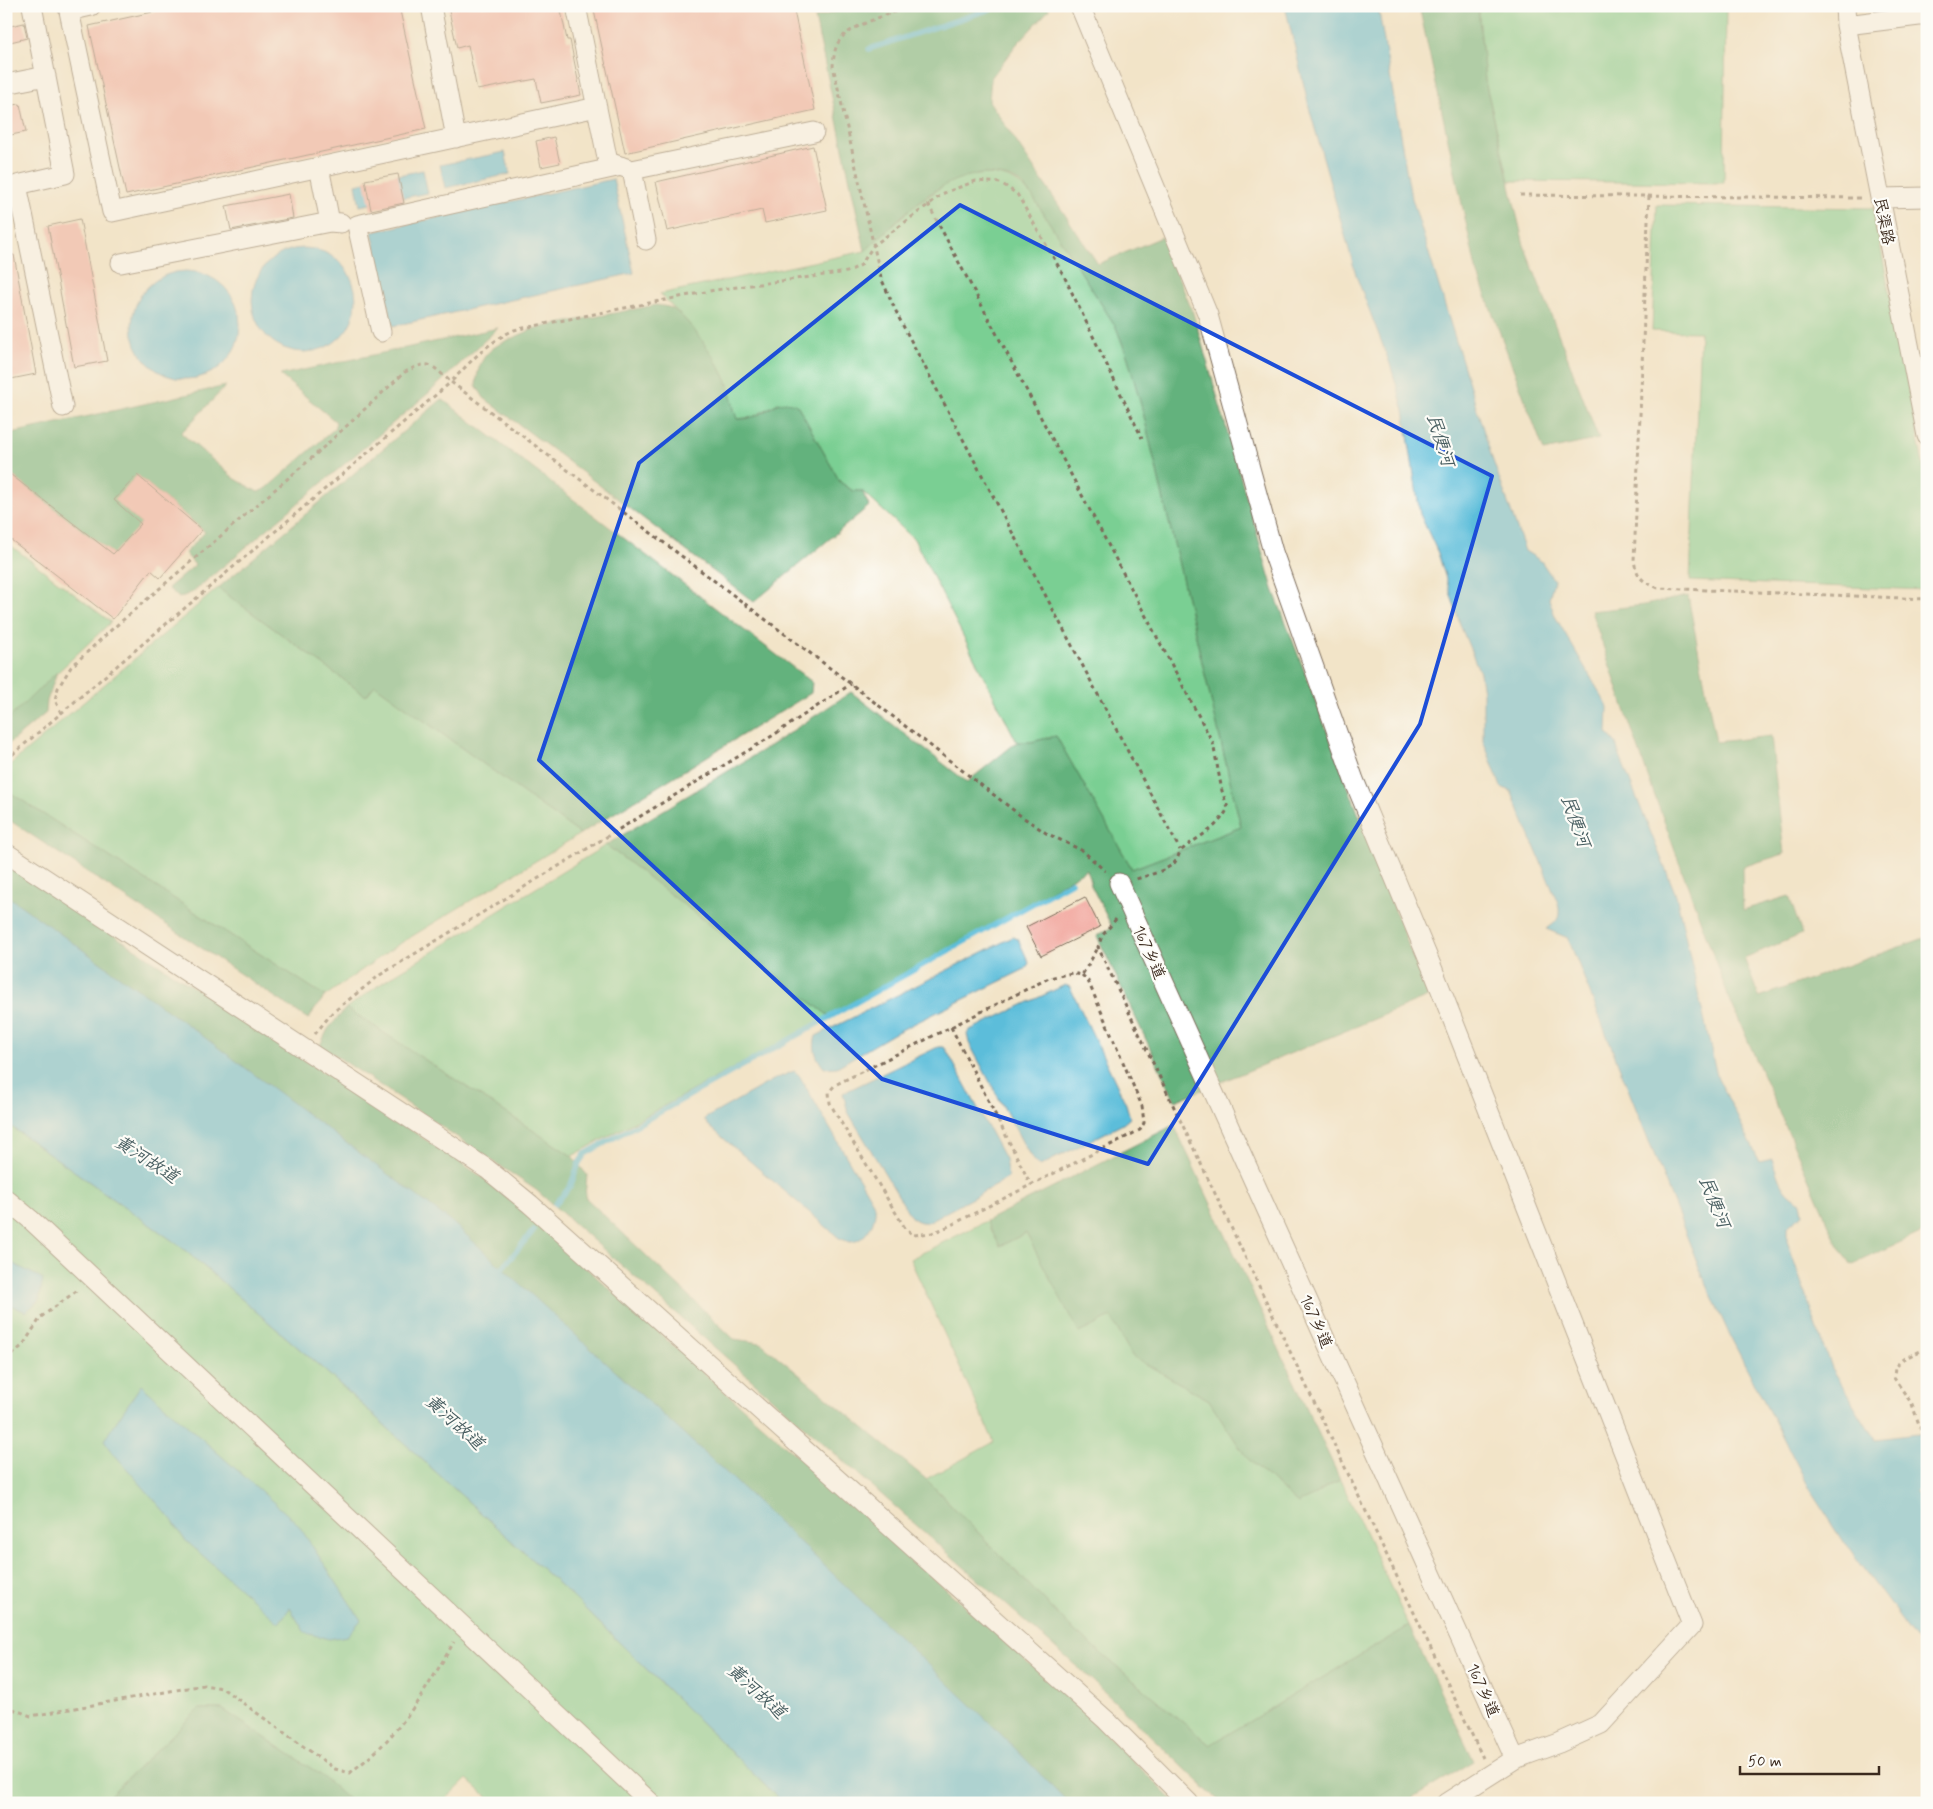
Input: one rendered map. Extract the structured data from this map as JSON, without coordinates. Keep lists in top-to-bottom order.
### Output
{
  "streets": {
    "street": ["民渠路", "167乡道"]
  },
  "water": ["民便河", "黄河故道"],
  "scale_bar": "50 m"
}
